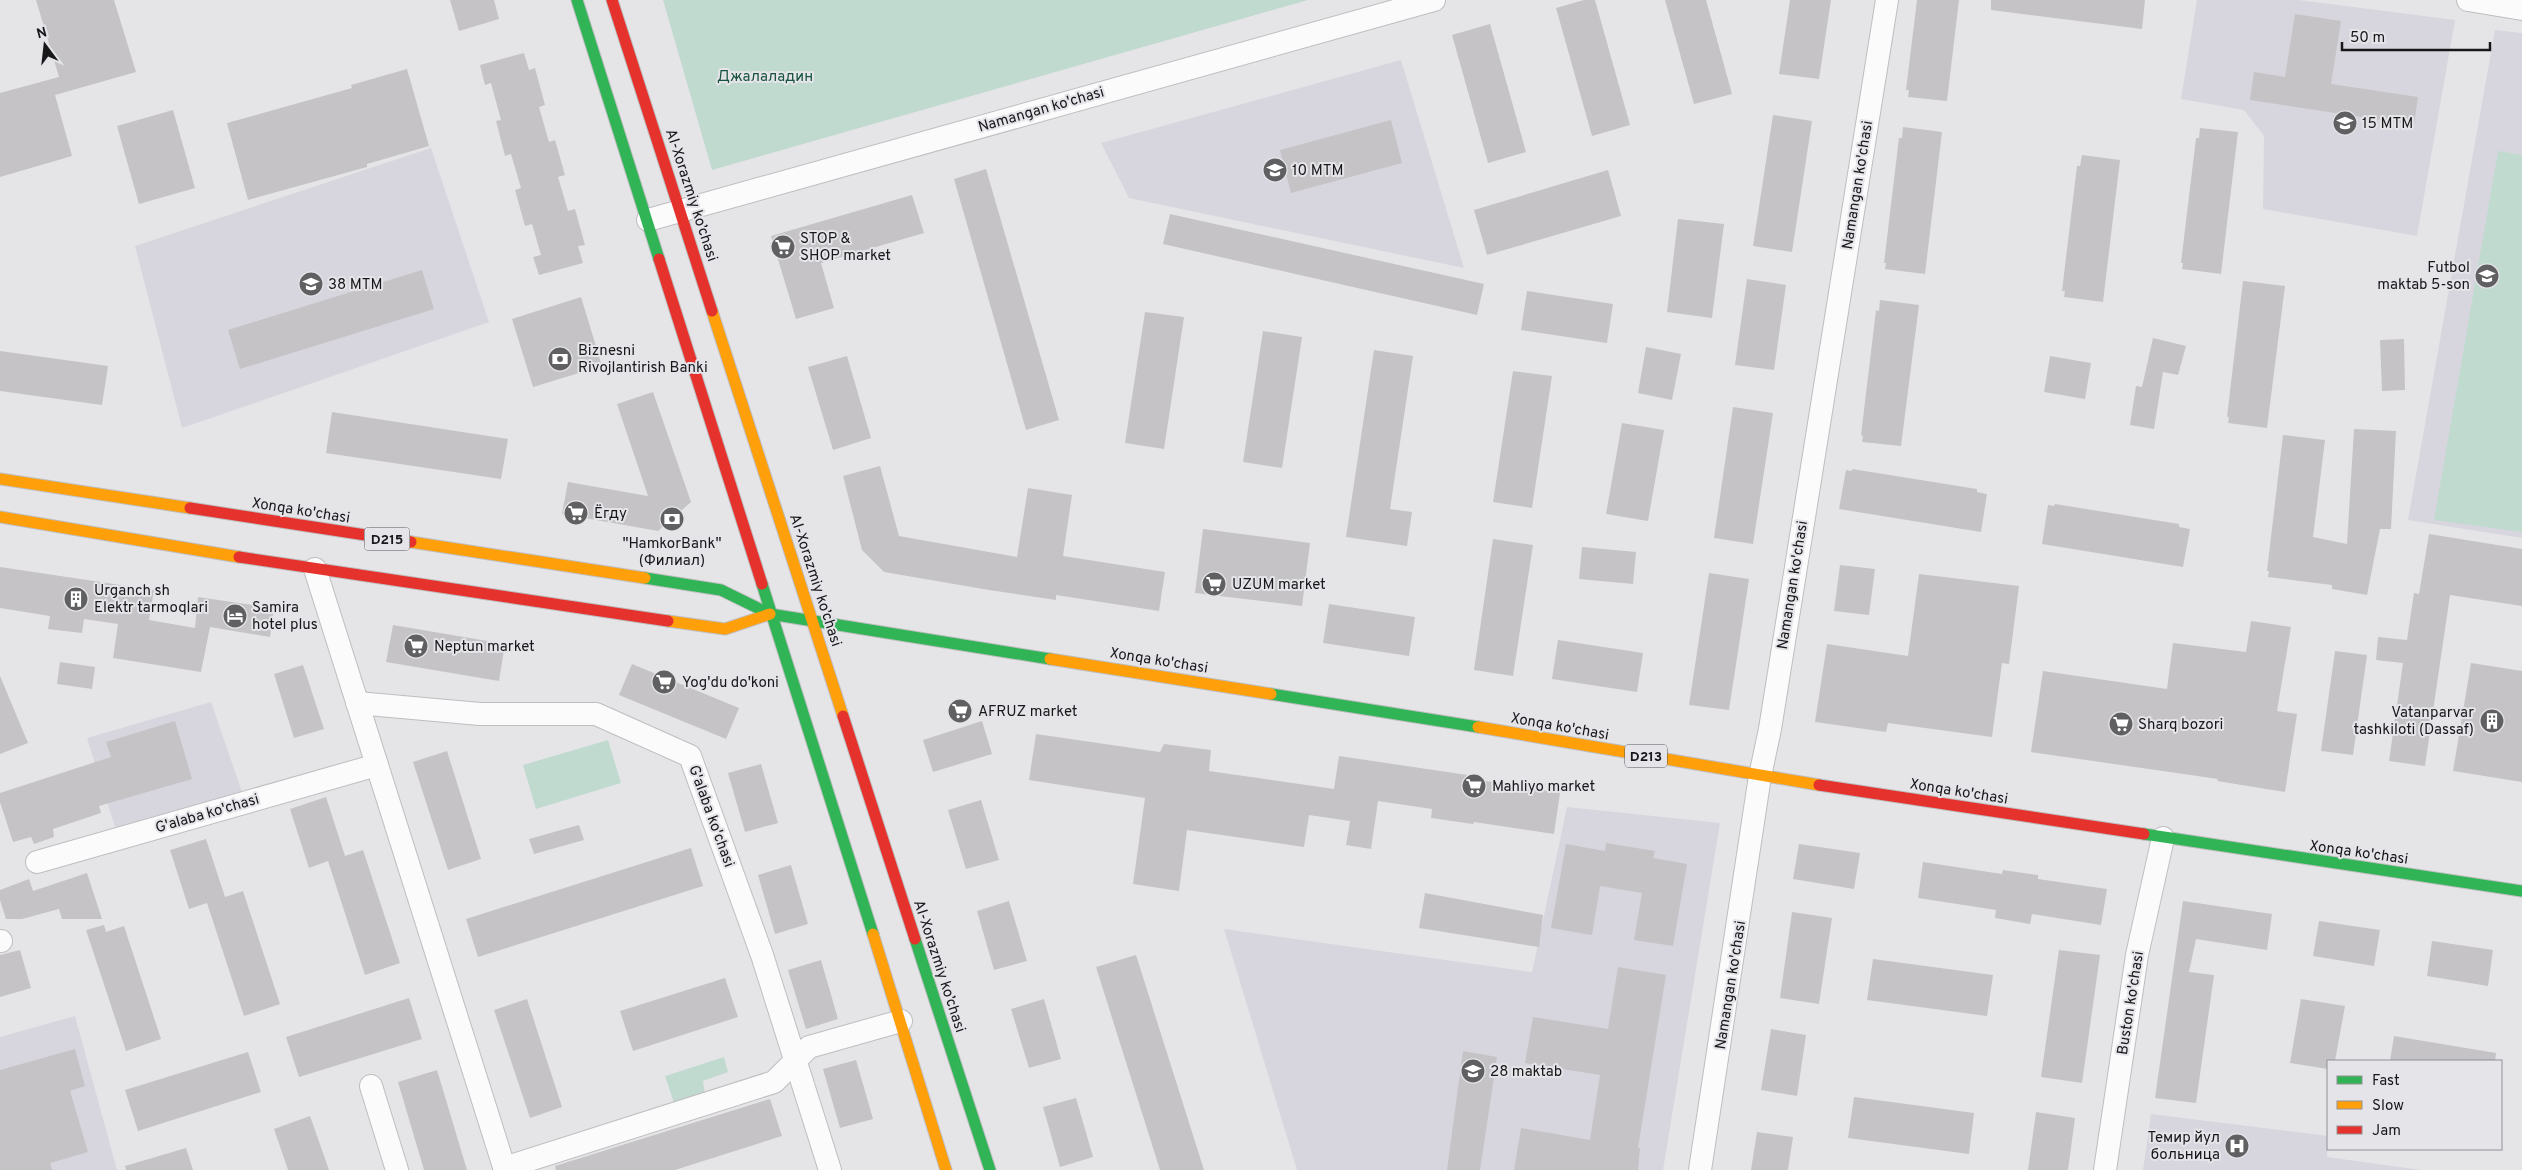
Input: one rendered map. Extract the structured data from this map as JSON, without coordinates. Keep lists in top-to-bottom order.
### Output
{
  "streets": {
    "main road": [
      "Al-Xorazmiy ko’chasi",
      "Xonqa ko'chasi",
      "D215",
      "D213"
    ],
    "street": ["Namangan ko'chasi", "G'alaba ko'chasi", "Buston ko'chasi"]
  },
  "crossings": [
    ["Namangan ko'chasi", "Al-Xorazmiy ko’chasi"],
    ["Namangan ko'chasi", "Xonqa ko'chasi"],
    ["Al-Xorazmiy ko’chasi", "Xonqa ko'chasi"],
    ["Xonqa ko'chasi", "Buston ko'chasi"]
  ],
  "parks": ["Джалаладин"],
  "places": {
    "school or university": [
      "15 MTM",
      "10 MTM",
      "Futbol maktab 5-son",
      "38 MTM",
      "28 maktab"
    ],
    "supermarket": [
      "STOP & SHOP market",
      "Ёгду",
      "UZUM market",
      "Neptun market",
      "Yog'du do'koni",
      "AFRUZ market",
      "Sharq bozori",
      "Mahliyo market"
    ],
    "bank": ["Biznesni Rivojlantirish Banki", "\"HamkorBank\" (Филиал)"],
    "building": ["Urganch sh Elektr tarmoqlari", "Vatanparvar tashkiloti (Dassaf)"],
    "hotel": ["Samira hotel plus"],
    "hospital": ["Темир йул больница"]
  },
  "legend": ["Fast", "Slow", "Jam"],
  "scale_bar": "50 m",
  "north": "top"
}
